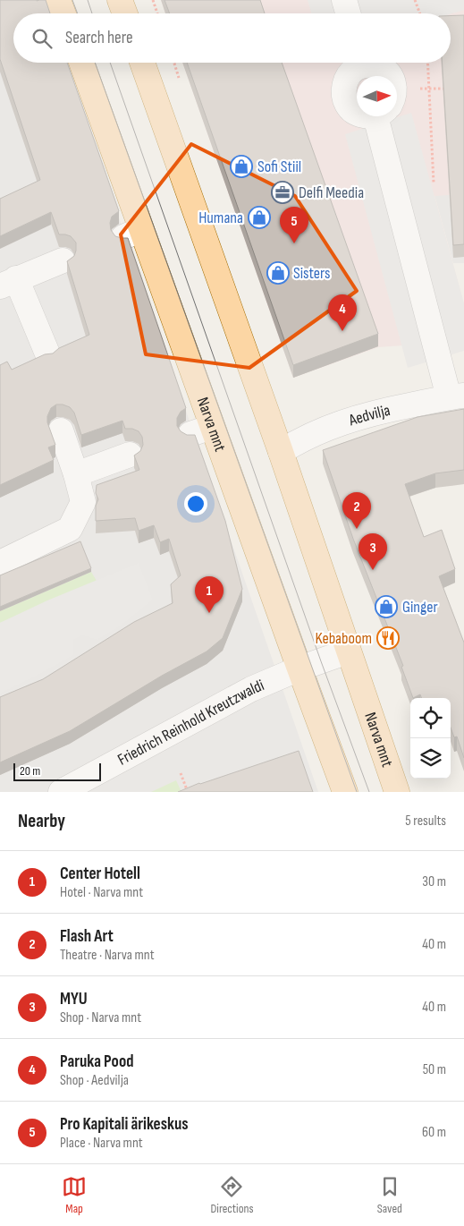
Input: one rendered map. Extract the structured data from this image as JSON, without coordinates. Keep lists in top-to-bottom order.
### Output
{
  "streets": {
    "main road": ["Narva mnt"],
    "street": ["Aedvilja", "Friedrich Reinhold Kreutzwaldi"]
  },
  "crossings": [
    ["Aedvilja", "Narva mnt"],
    ["Narva mnt", "Friedrich Reinhold Kreutzwaldi"]
  ],
  "places": {
    "shop": [
      "Sofi Stiil",
      "Humana",
      "Sisters",
      "Ginger"
    ],
    "office": ["Delfi Meedia"],
    "restaurant": ["Kebaboom"]
  },
  "scale_bar": "20 m",
  "north": "right",
  "page": {
    "search": "Search here",
    "pins": [
      "5",
      "4",
      "2",
      "3",
      "1"
    ],
    "scale": "20 m",
    "heading": ["Nearby", "5 results"],
    "list": [
      {
        "mark": "1",
        "name": "Center Hotell",
        "note": "Hotel · Narva mnt",
        "value": "30 m"
      },
      {
        "mark": "2",
        "name": "Flash Art",
        "note": "Theatre · Narva mnt",
        "value": "40 m"
      },
      {
        "mark": "3",
        "name": "MYU",
        "note": "Shop · Narva mnt",
        "value": "40 m"
      },
      {
        "mark": "4",
        "name": "Paruka Pood",
        "note": "Shop · Aedvilja",
        "value": "50 m"
      },
      {
        "mark": "5",
        "name": "Pro Kapitali ärikeskus",
        "note": "Place · Narva mnt",
        "value": "60 m"
      }
    ],
    "nav": ["Map", "Directions", "Saved"]
  }
}
